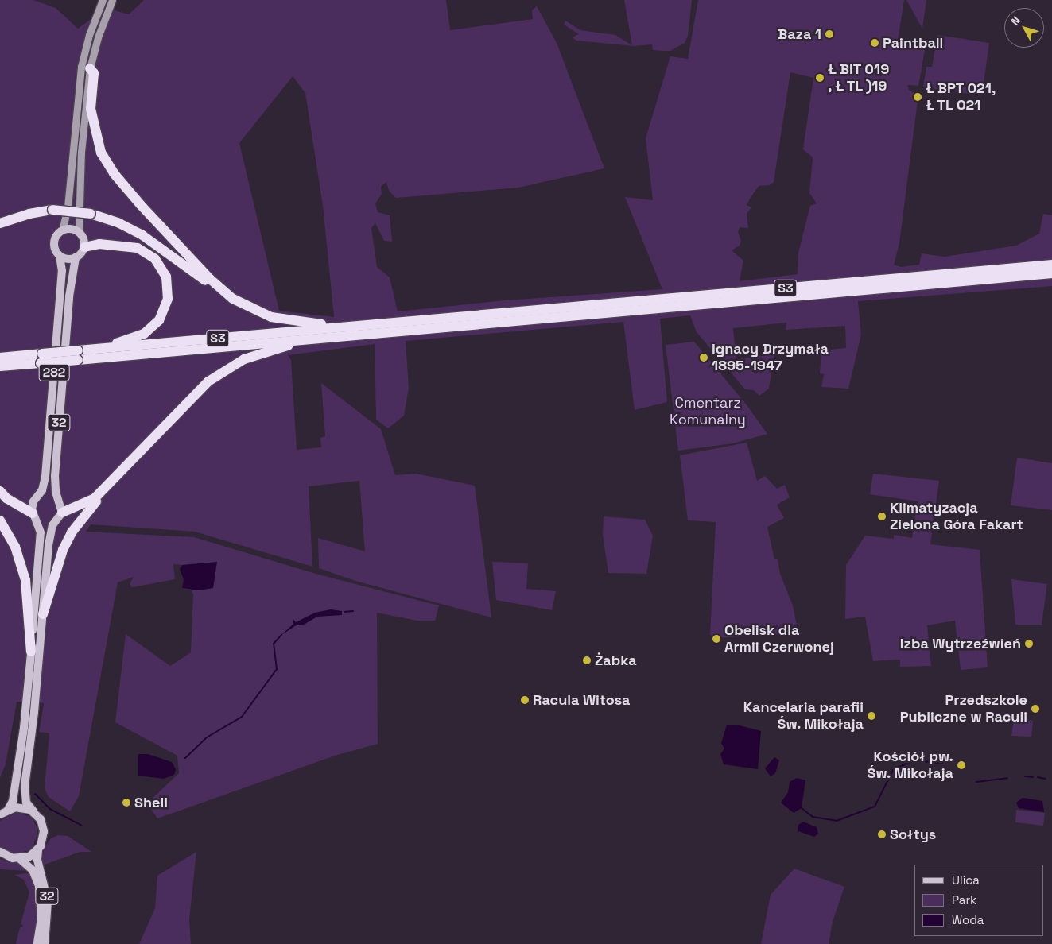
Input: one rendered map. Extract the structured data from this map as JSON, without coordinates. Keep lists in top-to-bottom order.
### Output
{
  "streets": {
    "highway": ["S3"],
    "main road": ["282", "32"]
  },
  "crossings": [
    ["282", "32"]
  ],
  "parks": ["Cmentarz Komunalny"],
  "places": [
    "Baza 1",
    "Paintball",
    "Ł BIT 019 , Ł TL )19",
    "Ł BPT 021, Ł TL 021",
    "Ignacy Drzymała 1895-1947",
    "Klimatyzacja Zielona Góra Fakart",
    "Obelisk dla Armii Czerwonej",
    "Izba Wytrzeźwień",
    "Żabka",
    "Racula Witosa",
    "Przedszkole Publiczne w Raculi",
    "Kancelaria parafii Św. Mikołaja",
    "Kościół pw. Św. Mikołaja",
    "Shell",
    "Sołtys"
  ],
  "legend": ["Ulica", "Park", "Woda"],
  "north": "top left"
}
